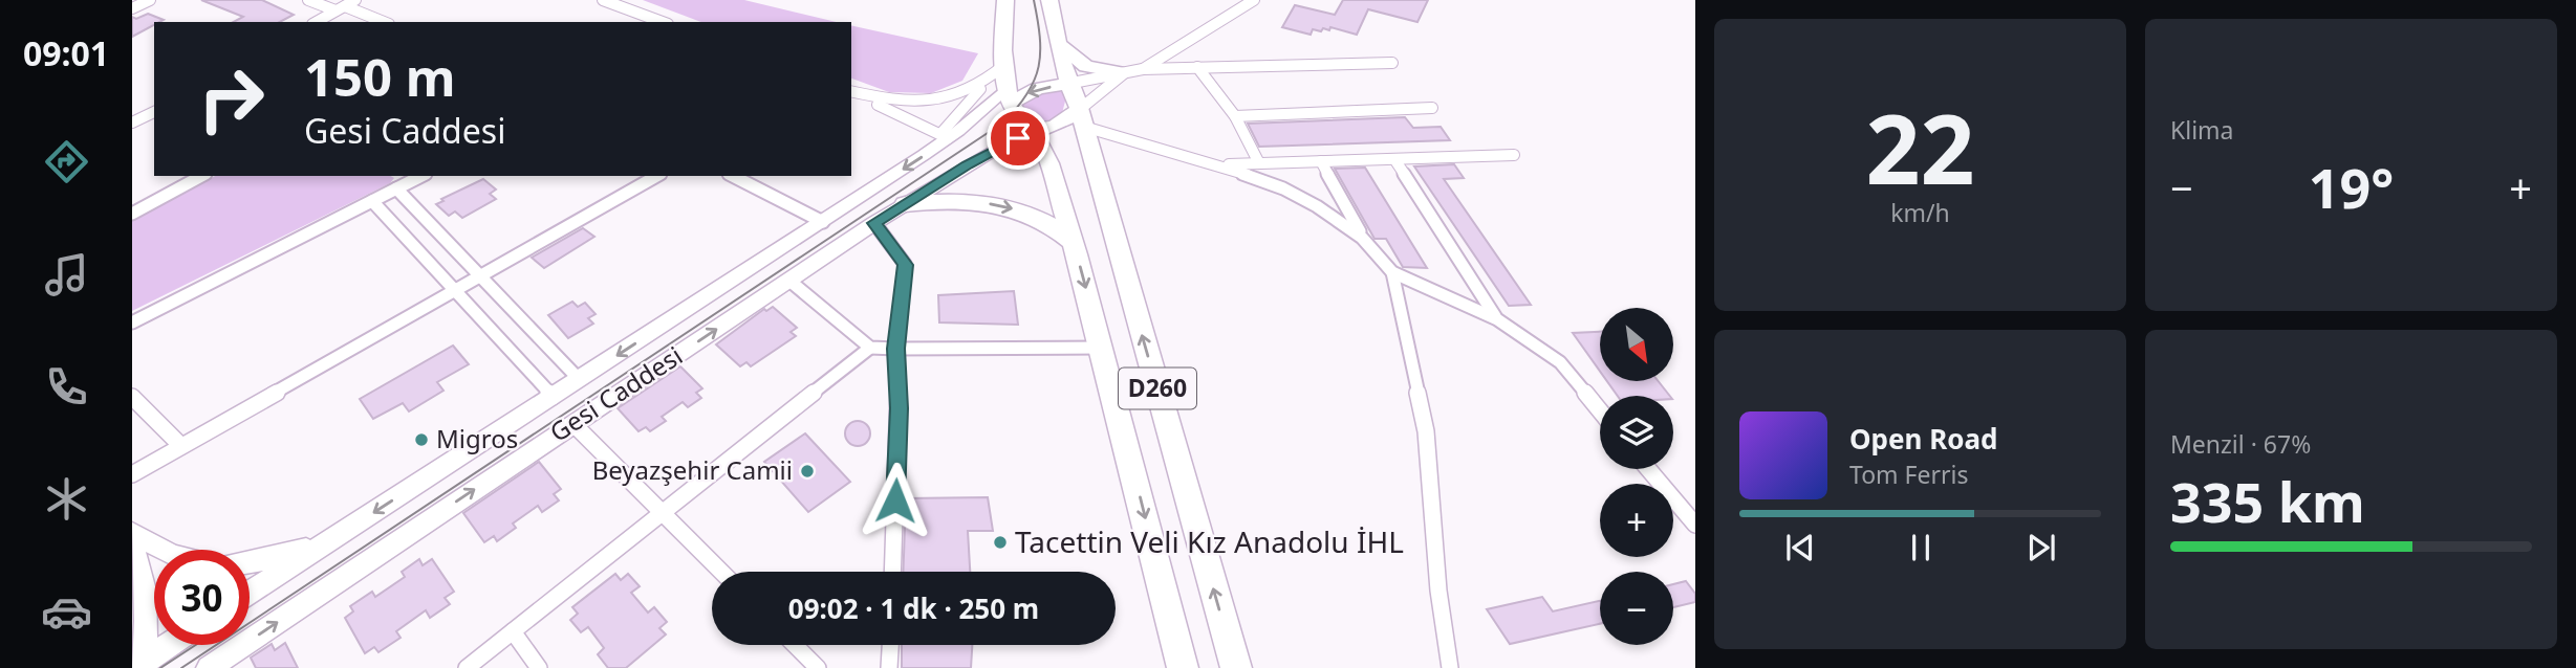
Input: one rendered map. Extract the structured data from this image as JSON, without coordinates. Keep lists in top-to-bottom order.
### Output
{
  "streets": {
    "highway": ["D260"],
    "main road": ["Gesi Caddesi"]
  },
  "crossings": [
    ["D260", "Gesi Caddesi"]
  ],
  "places": ["Migros", "Beyazşehir Camii", "Tacettin Veli Kız Anadolu İHL"],
  "north": "bottom right",
  "page": {
    "tabs": "09:01",
    "tile": [
      ["22", "km/h"],
      "Klima",
      ["Menzil · 67%", "335 km"]
    ],
    "turn": ["150 m", "Gesi Caddesi"],
    "heat": ["−", "19°", "+"],
    "map_buttons": ["+", "−"],
    "song": ["Open Road", "Tom Ferris"],
    "limit": "30",
    "trip": "09:02 · 1 dk · 250 m"
  }
}
